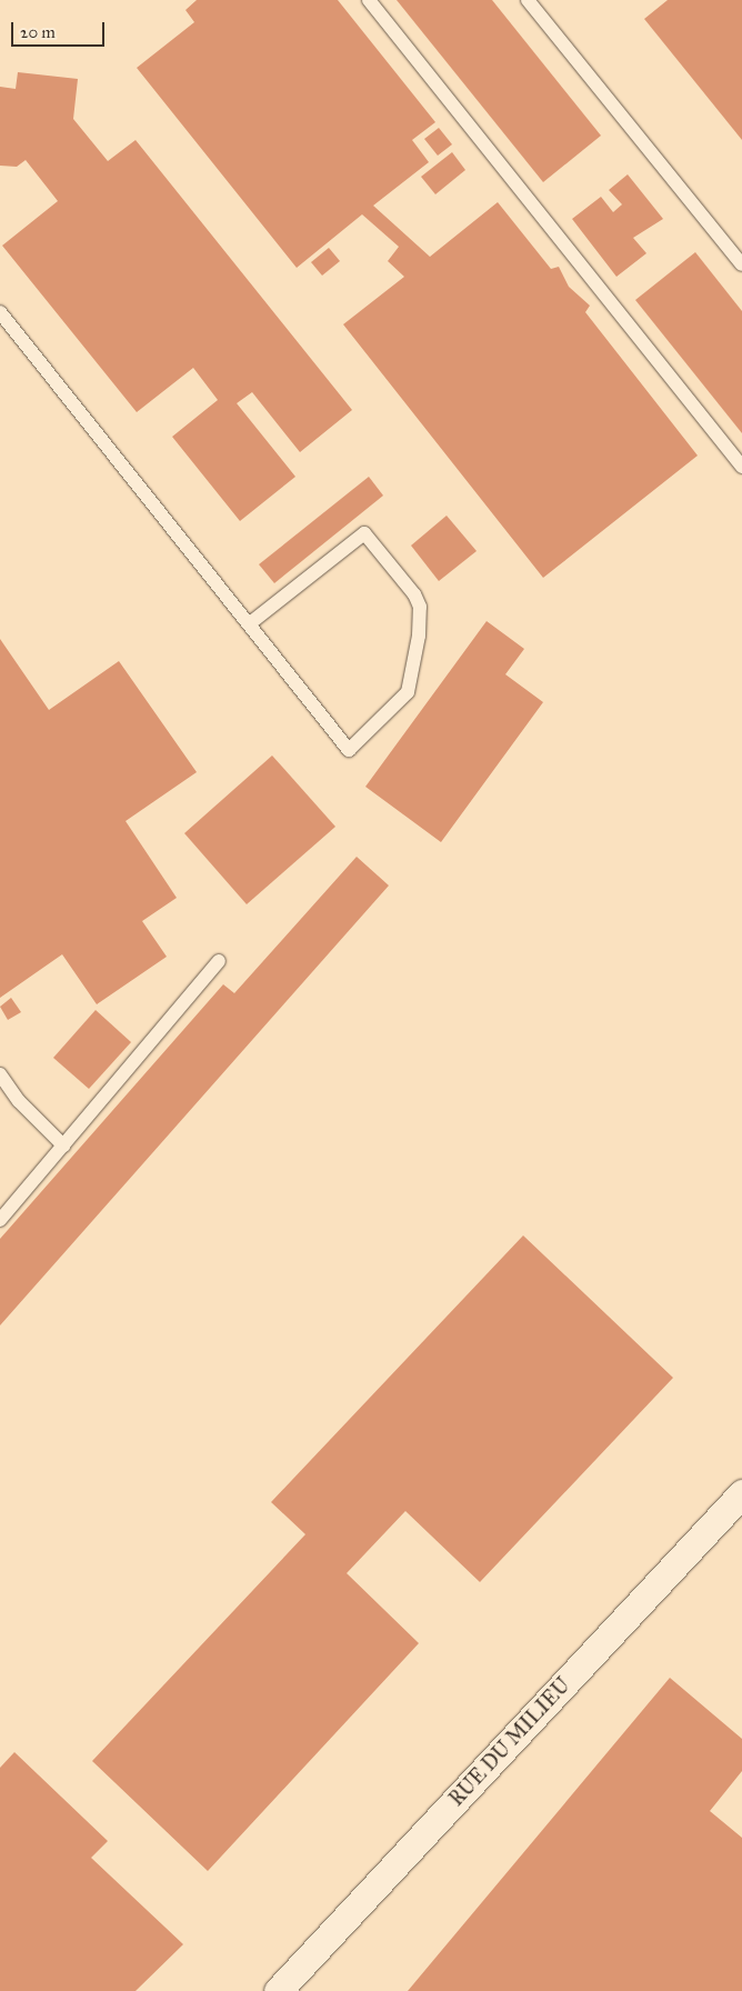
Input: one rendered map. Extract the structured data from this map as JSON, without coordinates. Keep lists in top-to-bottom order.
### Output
{
  "streets": {
    "street": ["RUE DU MILIEU"]
  },
  "scale_bar": "20 m"
}
